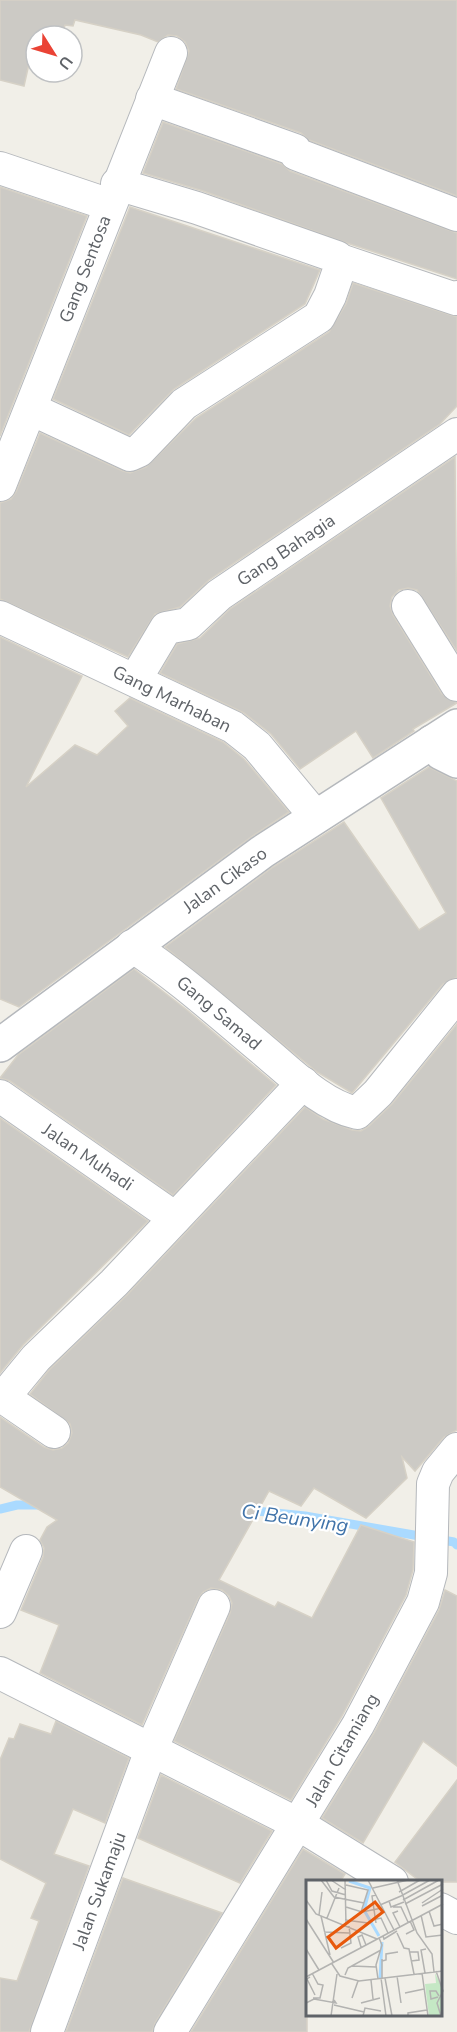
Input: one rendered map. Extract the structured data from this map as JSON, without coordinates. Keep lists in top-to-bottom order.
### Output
{
  "streets": {
    "street": [
      "Gang Sentosa",
      "Gang Bahagia",
      "Gang Marhaban",
      "Jalan Cikaso",
      "Gang Samad",
      "Jalan Muhadi",
      "Jalan Citamiang",
      "Jalan Sukamaju"
    ]
  },
  "crossings": [
    ["Gang Bahagia", "Gang Marhaban"],
    ["Gang Marhaban", "Jalan Cikaso"],
    ["Jalan Cikaso", "Gang Samad"]
  ],
  "water": ["Ci Beunying"],
  "north": "bottom right"
}
